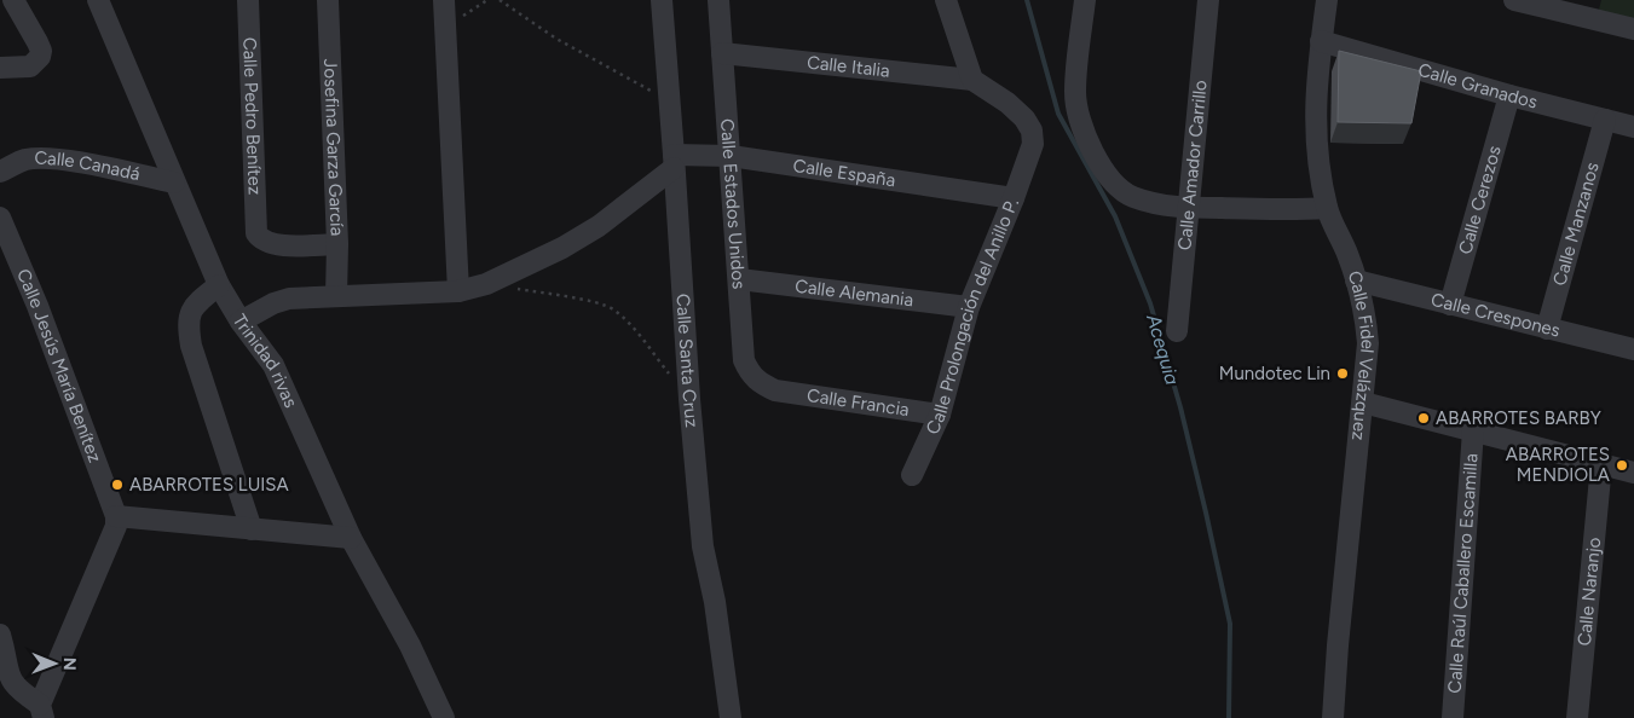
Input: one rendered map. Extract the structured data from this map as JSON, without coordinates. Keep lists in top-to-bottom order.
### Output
{
  "streets": {
    "street": [
      "Calle Italia",
      "Calle Granados",
      "Calle Pedro Benítez",
      "Josefina Garza García",
      "Calle Amador Carrillo",
      "Calle Canadá",
      "Calle España",
      "Calle Cerezos",
      "Calle Estados Unidos",
      "Calle Manzanos",
      "Calle Alemania",
      "Calle Prolongación del Anillo P.",
      "Calle Crespones",
      "Calle Fidel Velázquez",
      "Calle Santa Cruz",
      "Trinidad rivas",
      "Calle Jesús María Benítez",
      "Calle Francia",
      "Calle Raúl Caballero Escamilla",
      "Calle Naranjo"
    ]
  },
  "crossings": [
    ["Calle Italia", "Calle Estados Unidos"],
    ["Calle Italia", "Calle Prolongación del Anillo P."],
    ["Calle Granados", "Calle Cerezos"],
    ["Calle Granados", "Calle Manzanos"],
    ["Calle Granados", "Calle Fidel Velázquez"],
    ["Calle Pedro Benítez", "Josefina Garza García"],
    ["Calle Canadá", "Trinidad rivas"],
    ["Calle España", "Calle Estados Unidos"],
    ["Calle España", "Calle Prolongación del Anillo P."],
    ["Calle España", "Calle Santa Cruz"],
    ["Calle Cerezos", "Calle Crespones"],
    ["Calle Estados Unidos", "Calle Alemania"],
    ["Calle Estados Unidos", "Calle Francia"],
    ["Calle Manzanos", "Calle Crespones"],
    ["Calle Alemania", "Calle Prolongación del Anillo P."],
    ["Calle Prolongación del Anillo P.", "Calle Francia"],
    ["Calle Crespones", "Calle Fidel Velázquez"]
  ],
  "water": ["Acequia"],
  "places": [
    "Mundotec Lin",
    "ABARROTES BARBY",
    "ABARROTES MENDIOLA",
    "ABARROTES LUISA"
  ],
  "north": "right"
}
